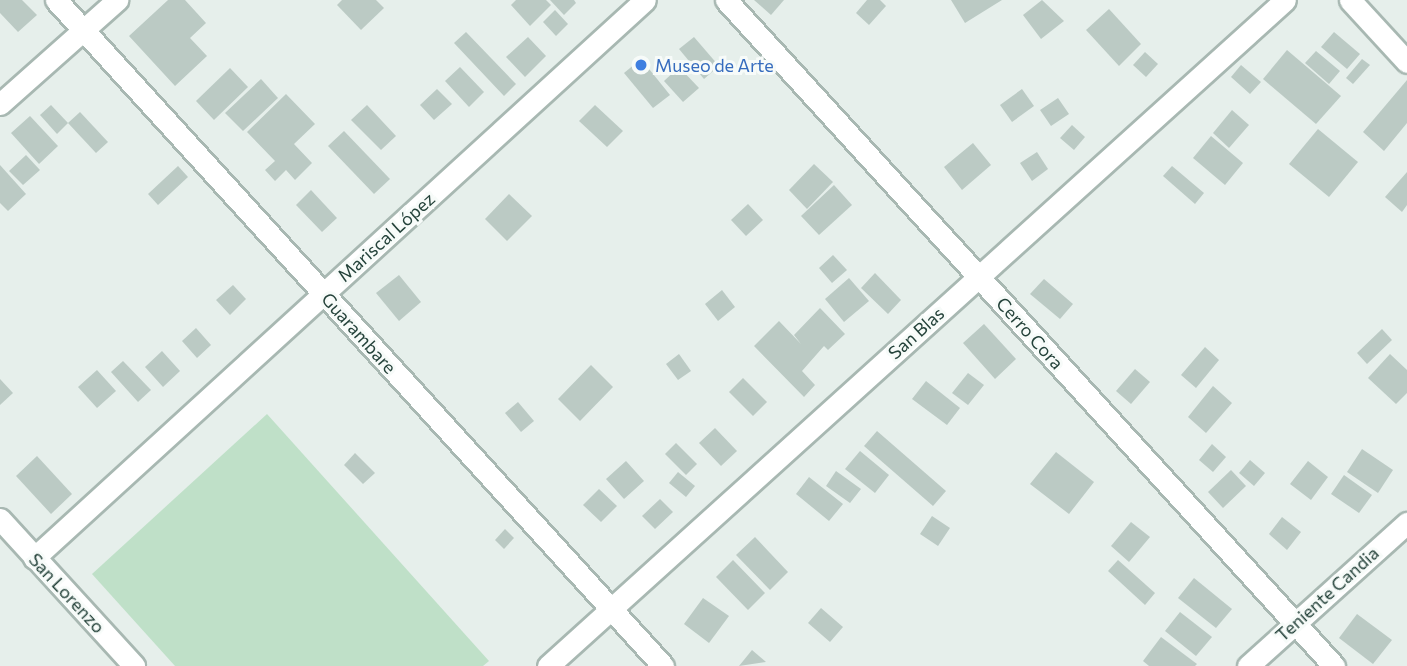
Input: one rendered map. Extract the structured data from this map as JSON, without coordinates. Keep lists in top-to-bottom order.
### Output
{
  "streets": {
    "street": [
      "Mariscal López",
      "Guarambare",
      "San Blas",
      "Cerro Cora",
      "San Lorenzo",
      "Teniente Candia"
    ]
  },
  "crossings": [
    ["Mariscal López", "Guarambare"],
    ["Mariscal López", "San Lorenzo"],
    ["Guarambare", "San Blas"],
    ["San Blas", "Cerro Cora"],
    ["Cerro Cora", "Teniente Candia"]
  ],
  "places": ["Museo de Arte"]
}
